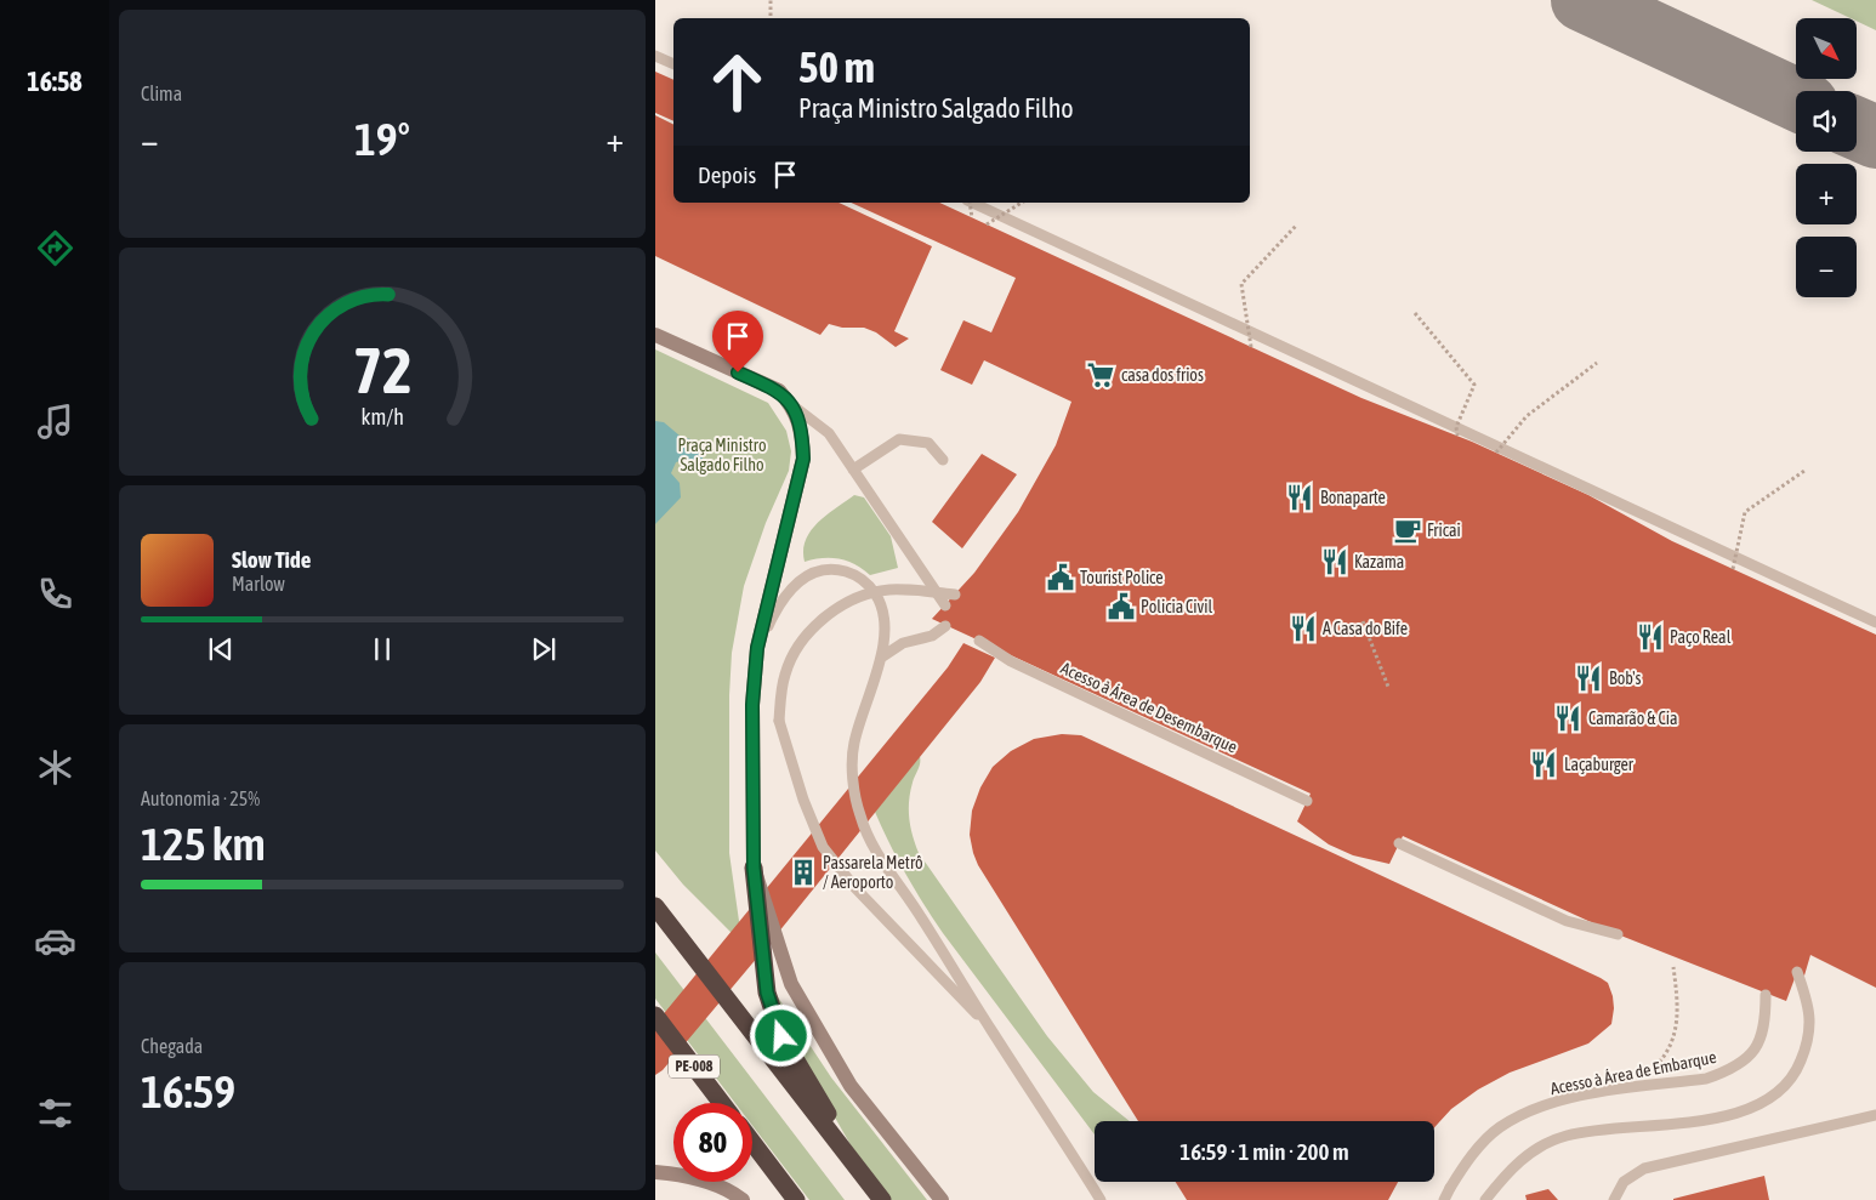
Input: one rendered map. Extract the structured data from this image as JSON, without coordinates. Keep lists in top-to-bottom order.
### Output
{
  "streets": {
    "highway": ["PE-008"],
    "lane": ["Acesso à Área de Desembarque", "Acesso à Área de Embarque"]
  },
  "parks": ["Praça Ministro Salgado Filho"],
  "places": {
    "supermarket": ["casa dos frios"],
    "restaurant": [
      "Bonaparte",
      "Kazama",
      "A Casa do Bife",
      "Paço Real",
      "Bob's",
      "Camarão & Cia",
      "Laçaburger"
    ],
    "cafe": ["Fricai"],
    "public building": ["Tourist Police", "Policia Civil"],
    "building": ["Passarela Metrô / Aeroporto"]
  },
  "north": "bottom right",
  "page": {
    "tabs": "16:58",
    "tile": [
      "Clima",
      ["Autonomia · 25%", "125 km"],
      ["Chegada", "16:59"]
    ],
    "map_buttons": ["+", "−"],
    "turn": ["50 m", "Praça Ministro Salgado Filho"],
    "heat": ["−", "19°", "+"],
    "then": "Depois",
    "song": ["Slow Tide", "Marlow"],
    "limit": "80",
    "trip": "16:59 · 1 min · 200 m",
    "gauge": ["72", "km/h"]
  }
}
